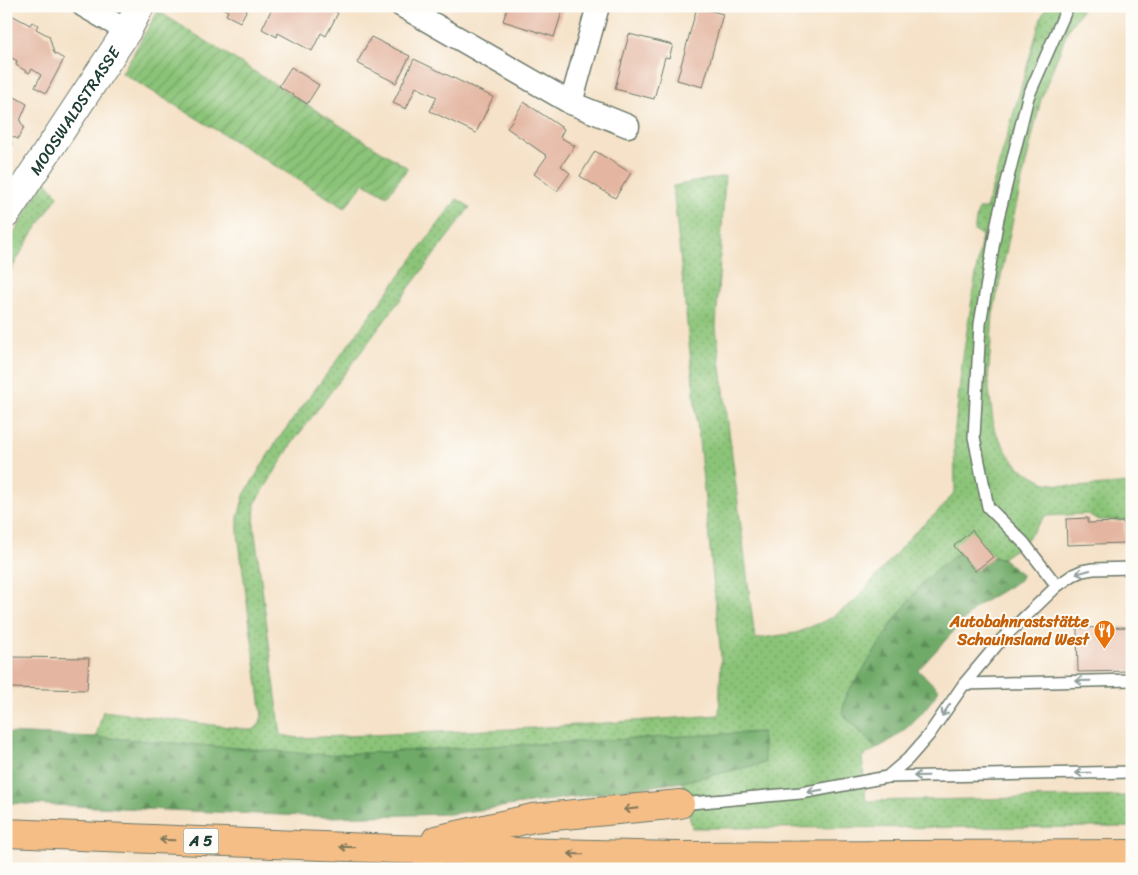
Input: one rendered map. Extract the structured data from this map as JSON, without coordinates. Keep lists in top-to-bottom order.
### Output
{
  "streets": {
    "highway": ["A 5"],
    "street": ["MOOSWALDSTRASSE"]
  },
  "places": {
    "restaurant": ["Autobahnraststätte Schauinsland West"]
  }
}
